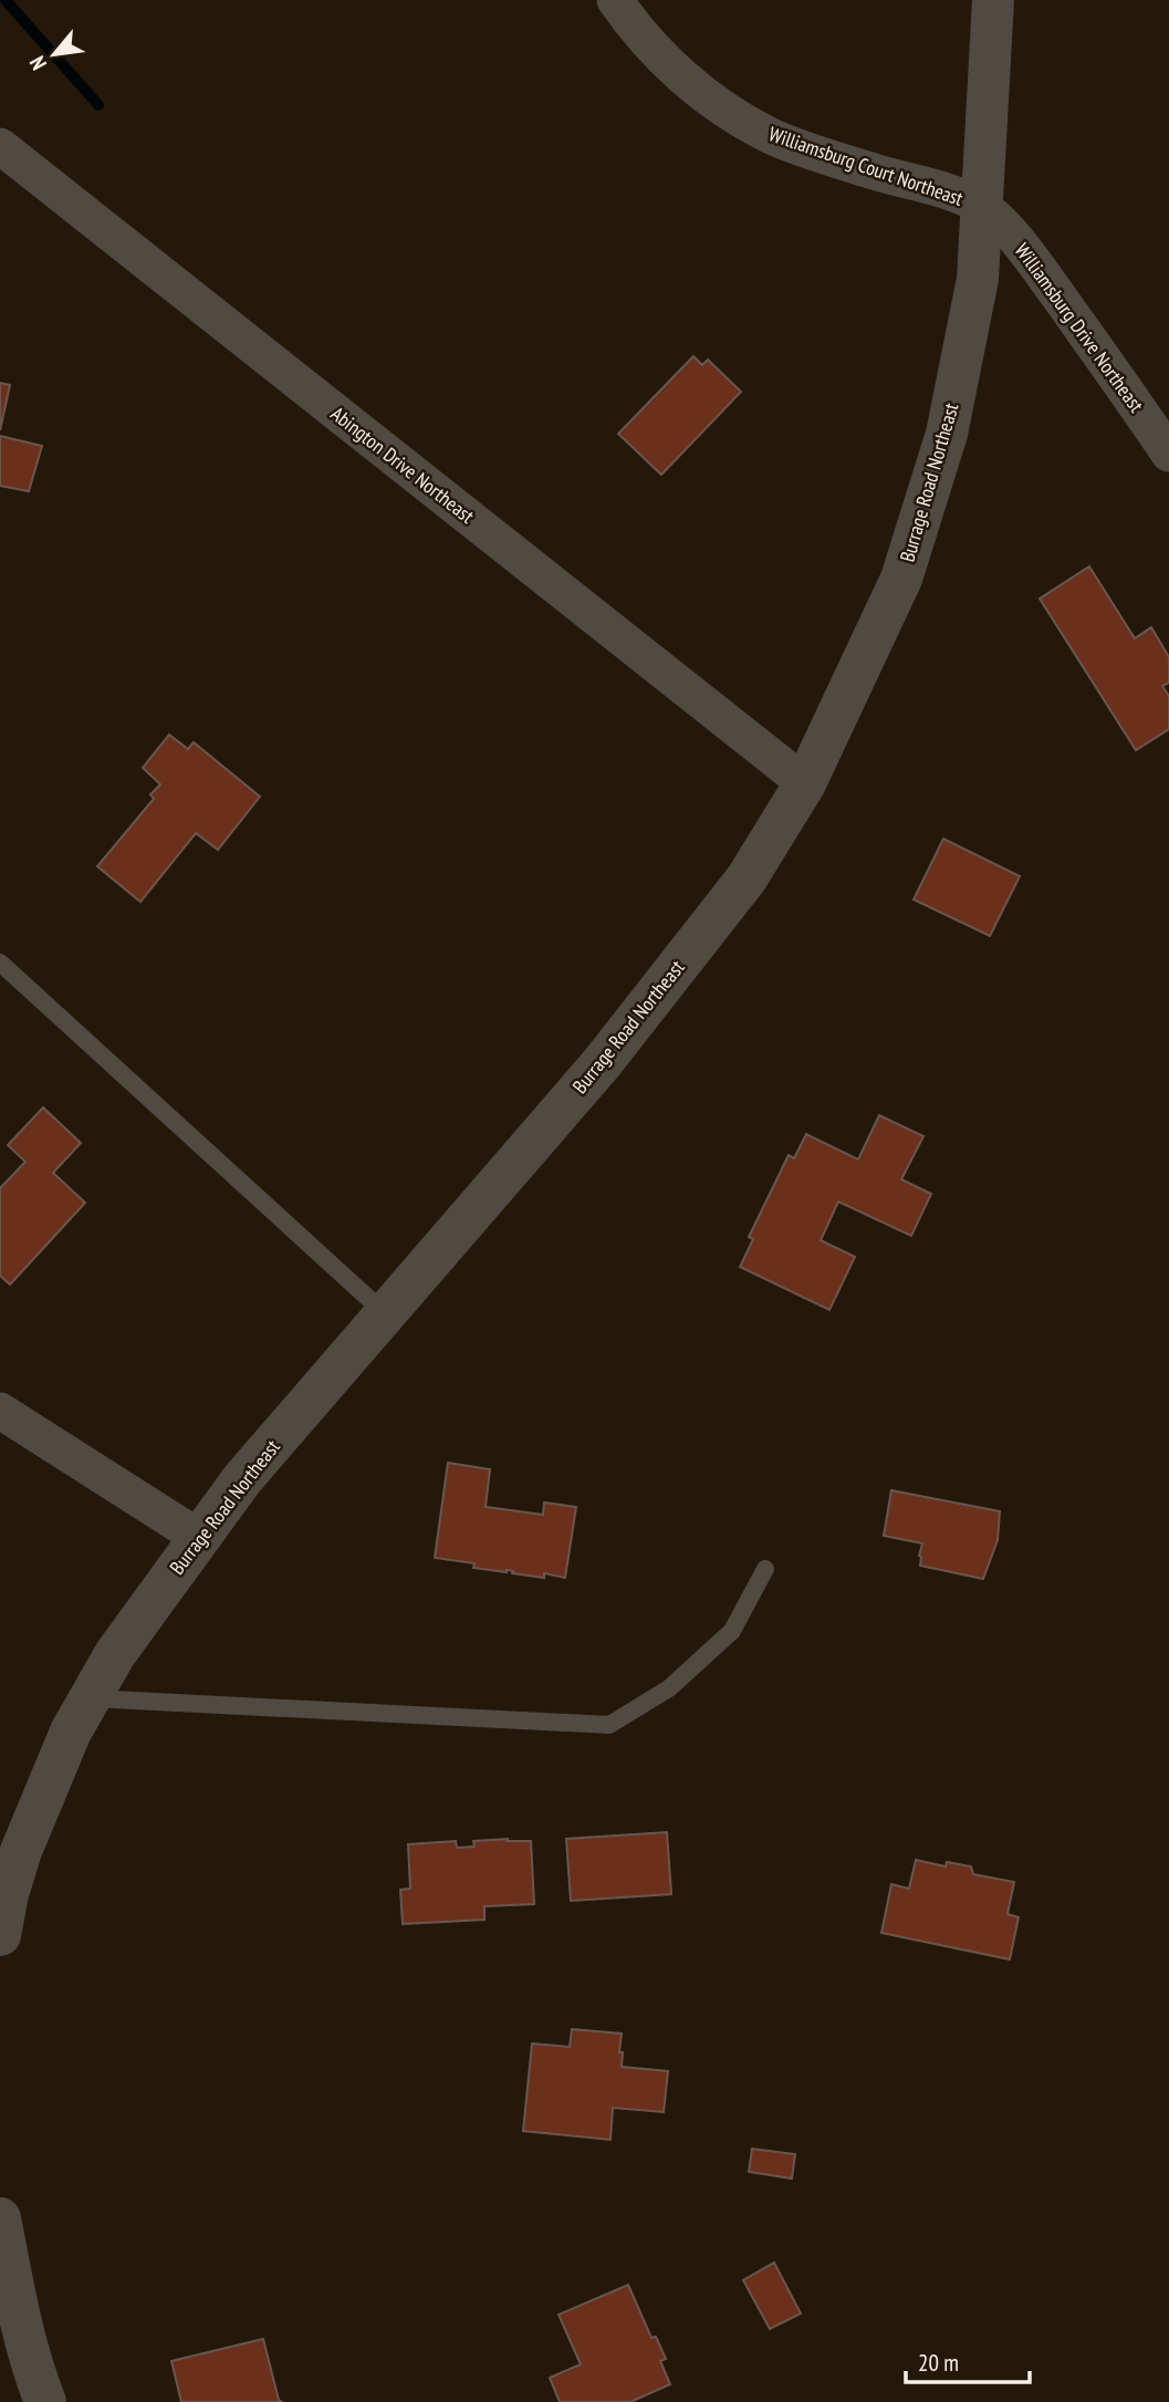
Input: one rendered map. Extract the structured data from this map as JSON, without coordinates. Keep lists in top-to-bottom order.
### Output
{
  "streets": {
    "street": [
      "Williamsburg Court Northeast",
      "Williamsburg Drive Northeast",
      "Abington Drive Northeast",
      "Burrage Road Northeast"
    ]
  },
  "crossings": [
    ["Williamsburg Court Northeast", "Williamsburg Drive Northeast"],
    ["Williamsburg Court Northeast", "Burrage Road Northeast"],
    ["Williamsburg Drive Northeast", "Burrage Road Northeast"],
    ["Abington Drive Northeast", "Burrage Road Northeast"]
  ],
  "scale_bar": "20 m",
  "north": "bottom left"
}
